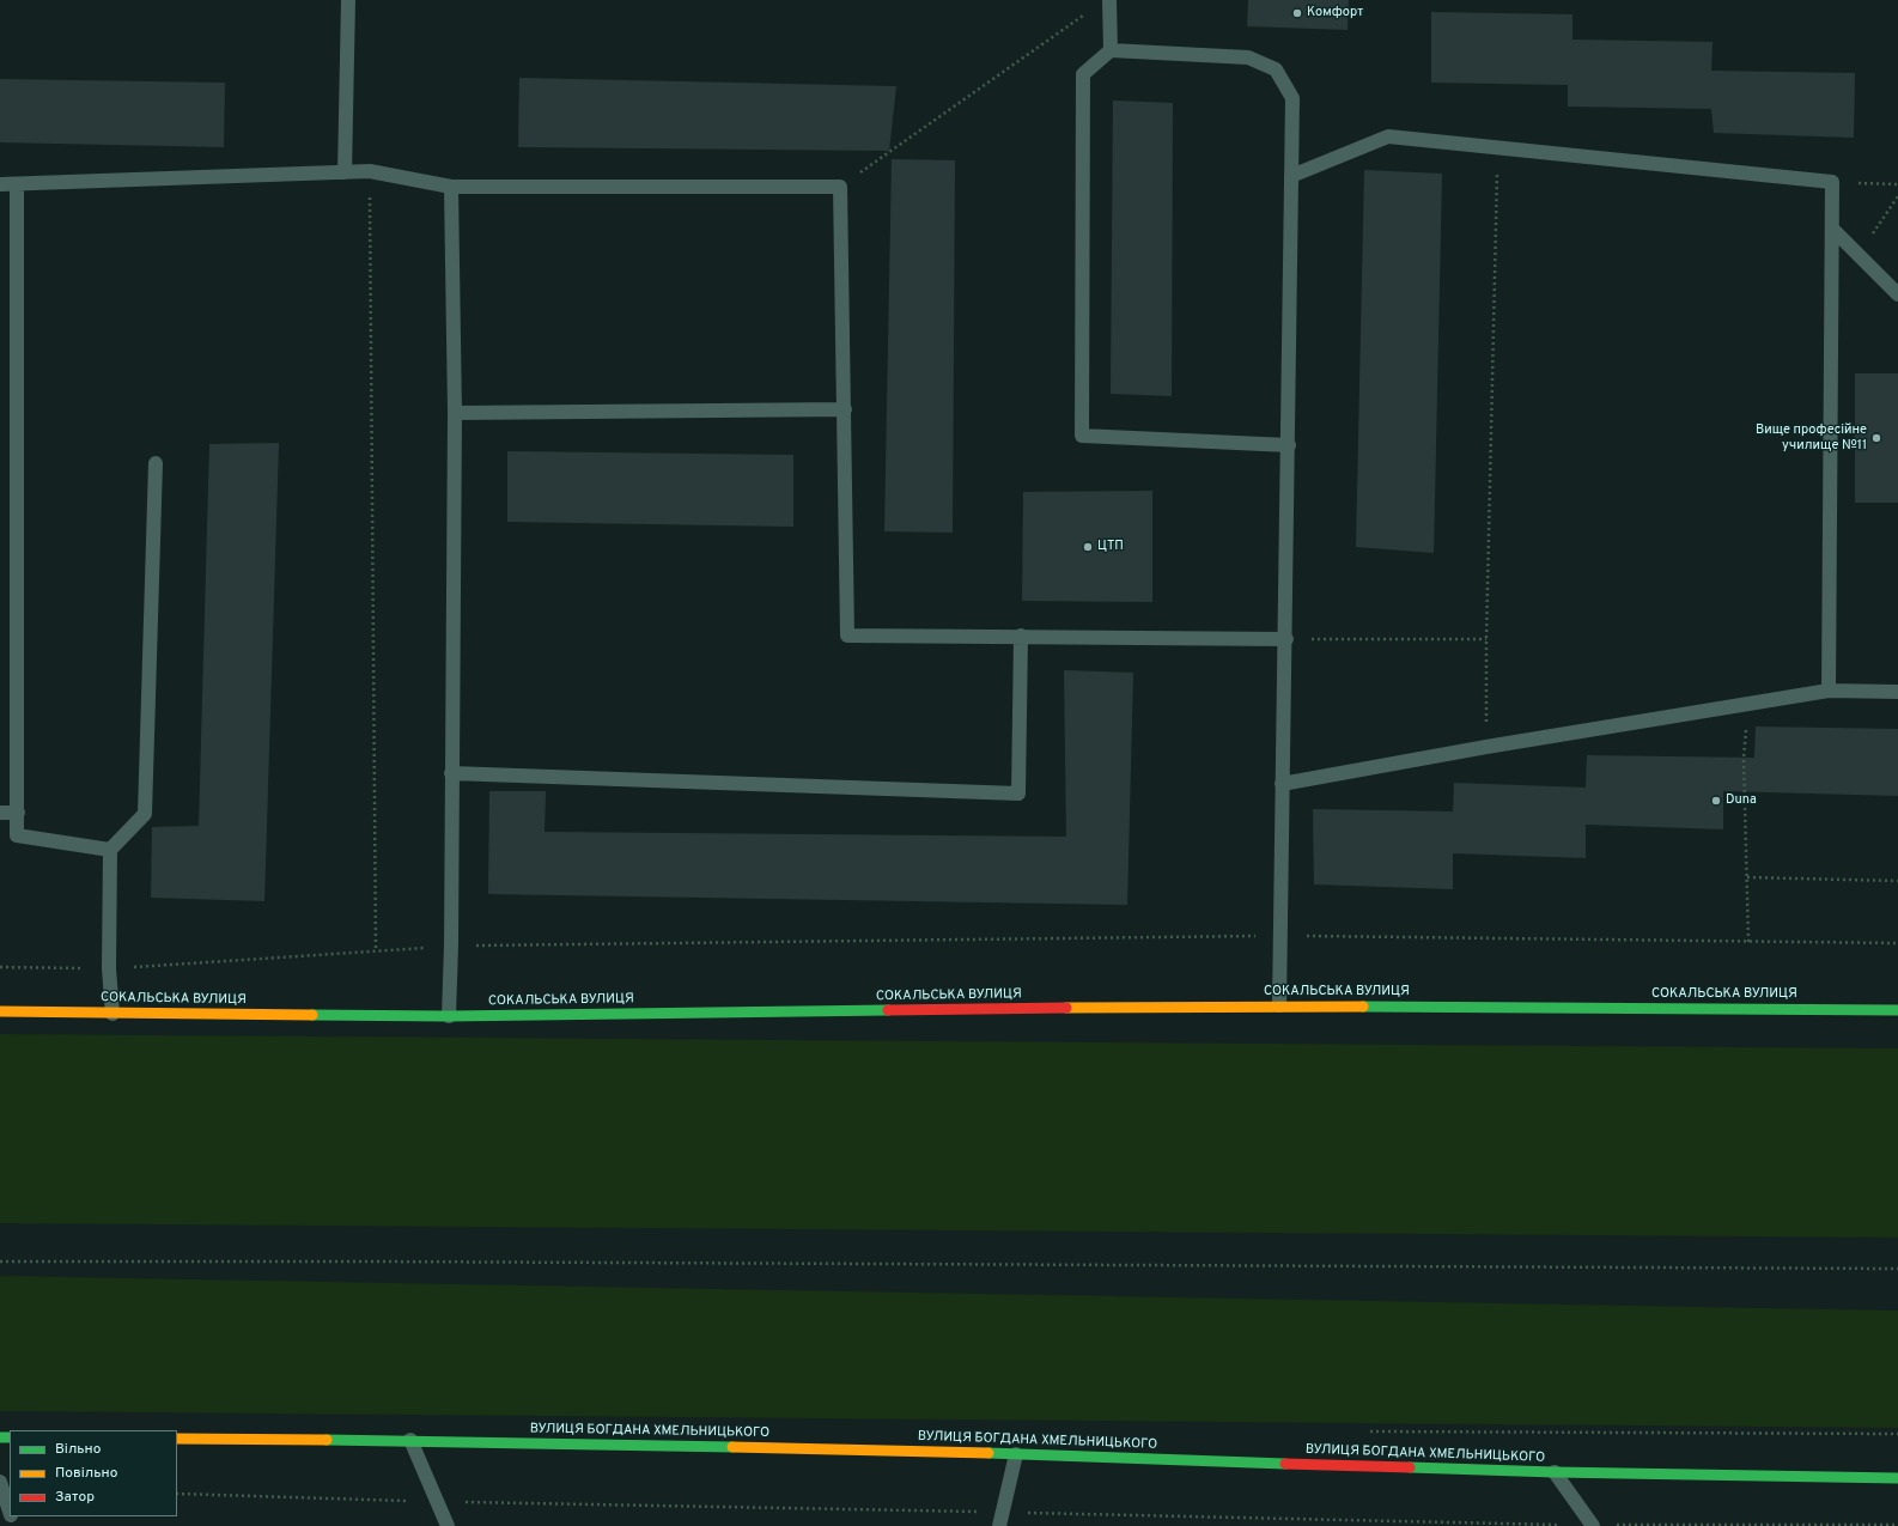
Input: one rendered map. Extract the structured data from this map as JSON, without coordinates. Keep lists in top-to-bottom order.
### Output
{
  "streets": {
    "street": ["СОКАЛЬСЬКА ВУЛИЦЯ", "ВУЛИЦЯ БОГДАНА ХМЕЛЬНИЦЬКОГО"]
  },
  "places": [
    "Комфорт",
    "Вище професійне училище №11",
    "ЦТП",
    "Duna"
  ],
  "legend": ["Вільно", "Повільно", "Затор"]
}
